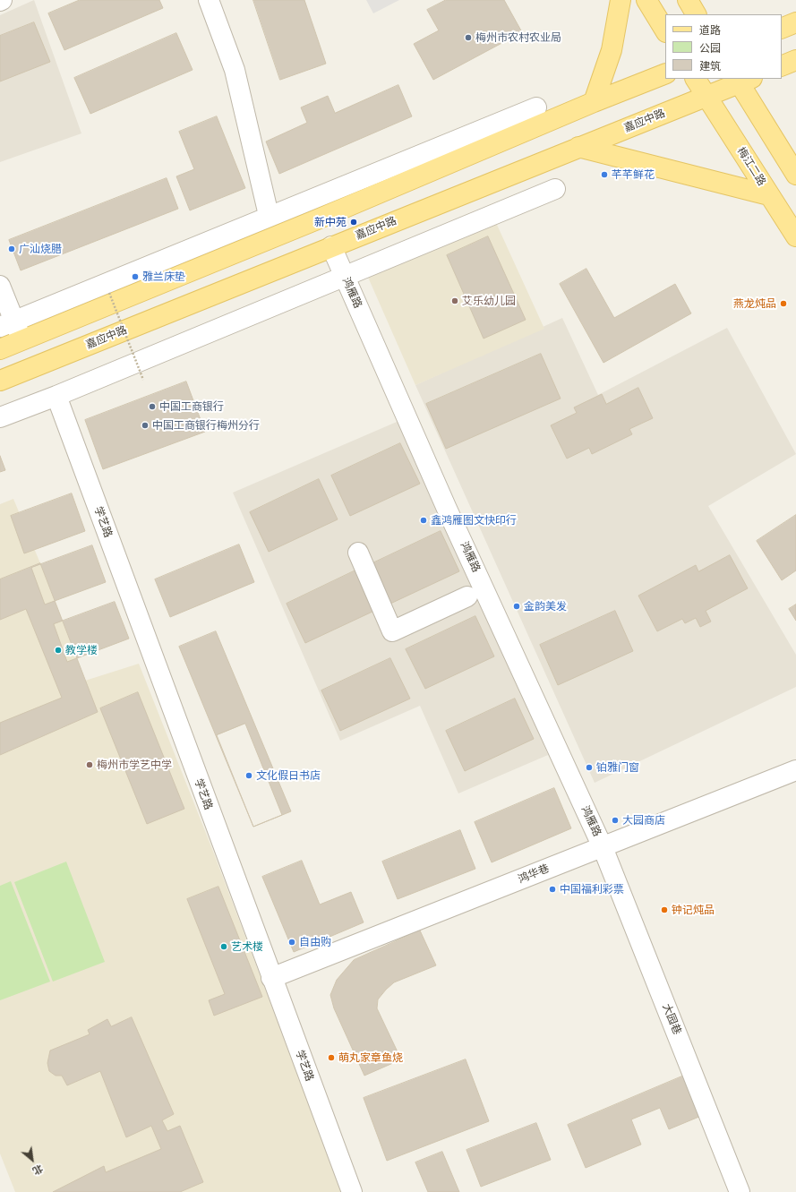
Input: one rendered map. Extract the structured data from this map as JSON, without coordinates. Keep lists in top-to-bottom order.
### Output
{
  "streets": {
    "main road": ["嘉应中路", "梅江二路"],
    "street": [
      "鸿雁路",
      "学艺路",
      "鸿华巷",
      "大园巷"
    ]
  },
  "crossings": [
    ["嘉应中路", "梅江二路"],
    ["嘉应中路", "鸿雁路"],
    ["鸿雁路", "鸿华巷"],
    ["鸿雁路", "大园巷"],
    ["学艺路", "鸿华巷"],
    ["鸿华巷", "大园巷"]
  ],
  "places": [
    "梅州市农村农业局",
    "芊芊鲜花",
    "新中苑",
    "广汕烧腊",
    "雅兰床垫",
    "艾乐幼儿园",
    "燕龙炖品",
    "中国工商银行",
    "中国工商银行梅州分行",
    "鑫鸿雁图文快印行",
    "金韵美发",
    "教学楼",
    "梅州市学艺中学",
    "铂雅门窗",
    "文化假日书店",
    "大园商店",
    "中国福利彩票",
    "钟记炖品",
    "自由购",
    "艺术楼",
    "萌丸家章鱼烧"
  ],
  "legend": ["道路", "公园", "建筑"],
  "north": "bottom right"
}
